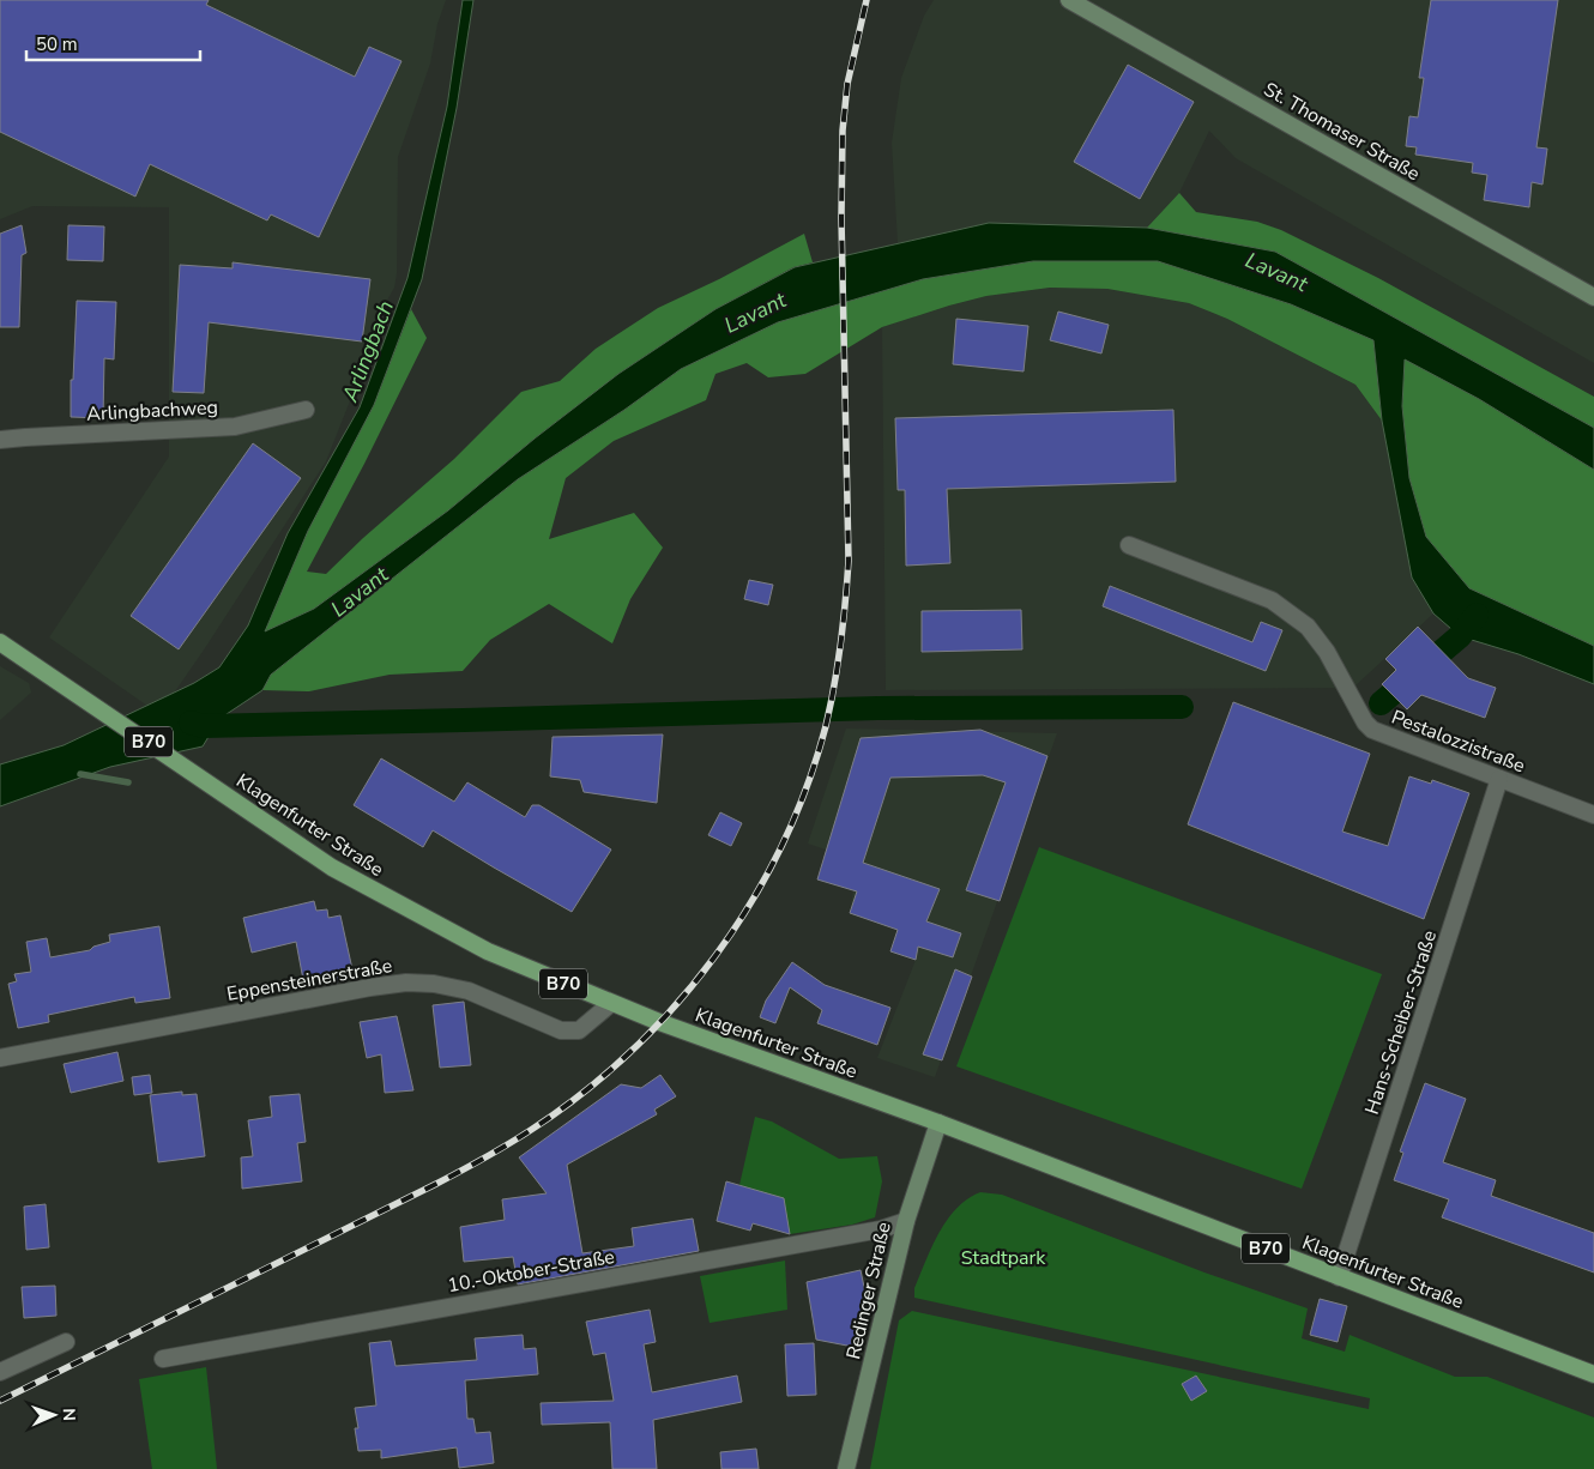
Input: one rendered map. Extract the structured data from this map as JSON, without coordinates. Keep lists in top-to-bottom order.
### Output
{
  "streets": {
    "main road": [
      "St. Thomaser Straße",
      "B70",
      "Klagenfurter Straße",
      "Redinger Straße"
    ],
    "street": [
      "Arlingbachweg",
      "Pestalozzistraße",
      "Eppensteinerstraße",
      "Hans-Scheiber-Straße",
      "10.-Oktober-Straße"
    ]
  },
  "crossings": [
    ["Pestalozzistraße", "Hans-Scheiber-Straße"],
    ["Klagenfurter Straße", "Eppensteinerstraße"],
    ["Klagenfurter Straße", "Hans-Scheiber-Straße"],
    ["Klagenfurter Straße", "Redinger Straße"],
    ["10.-Oktober-Straße", "Redinger Straße"]
  ],
  "water": ["Lavant", "Arlingbach"],
  "parks": ["Stadtpark"],
  "scale_bar": "50 m",
  "north": "right"
}
